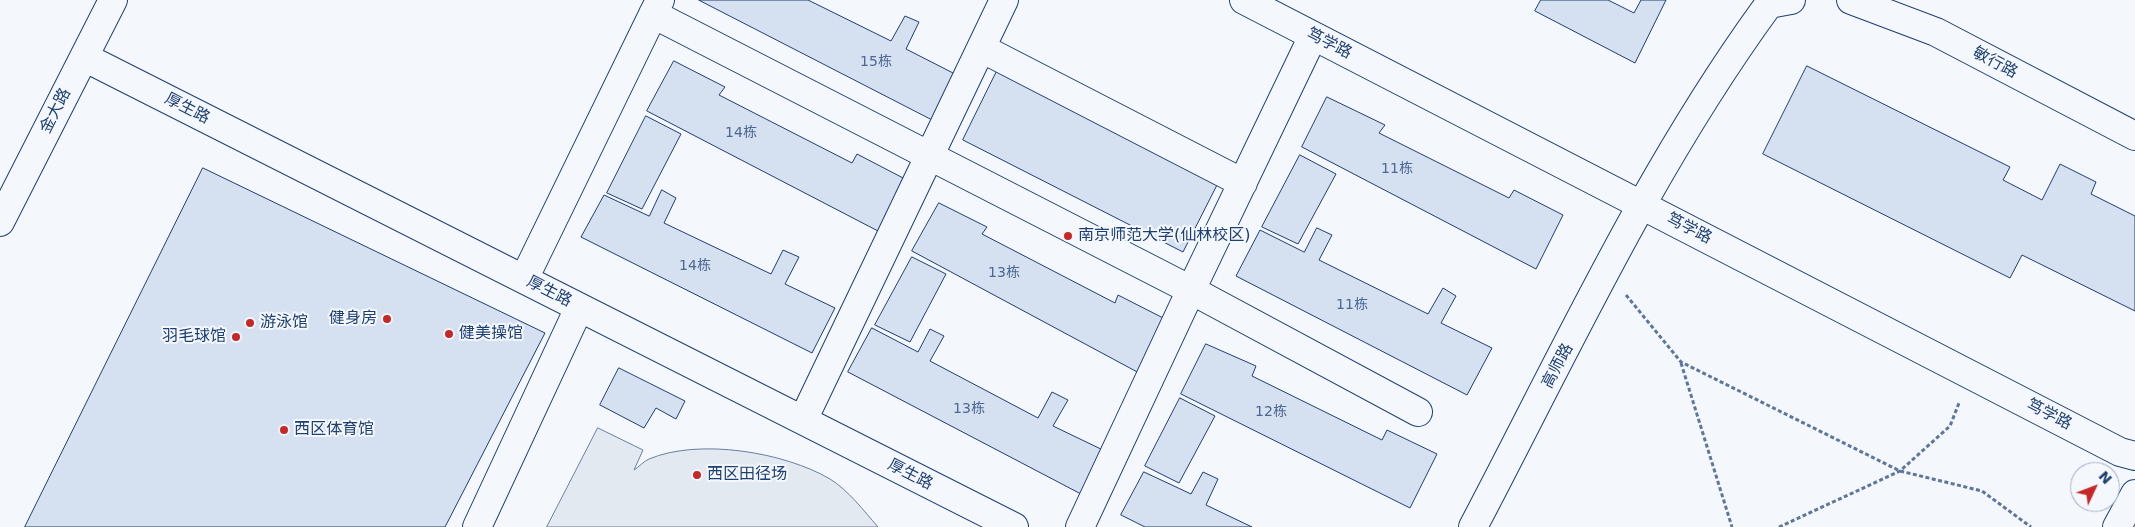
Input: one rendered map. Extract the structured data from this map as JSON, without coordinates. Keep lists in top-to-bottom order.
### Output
{
  "streets": {
    "street": [
      "笃学路",
      "敏行路",
      "厚生路",
      "金大路",
      "高师路"
    ]
  },
  "crossings": [
    ["笃学路", "高师路"],
    ["厚生路", "金大路"]
  ],
  "places": [
    "南京师范大学(仙林校区)",
    "健身房",
    "游泳馆",
    "健美操馆",
    "羽毛球馆",
    "西区体育馆",
    "西区田径场"
  ],
  "house_numbers": [
    "15栋",
    "14栋",
    "11栋",
    "14栋",
    "13栋",
    "11栋",
    "13栋",
    "12栋"
  ],
  "north": "top right"
}
